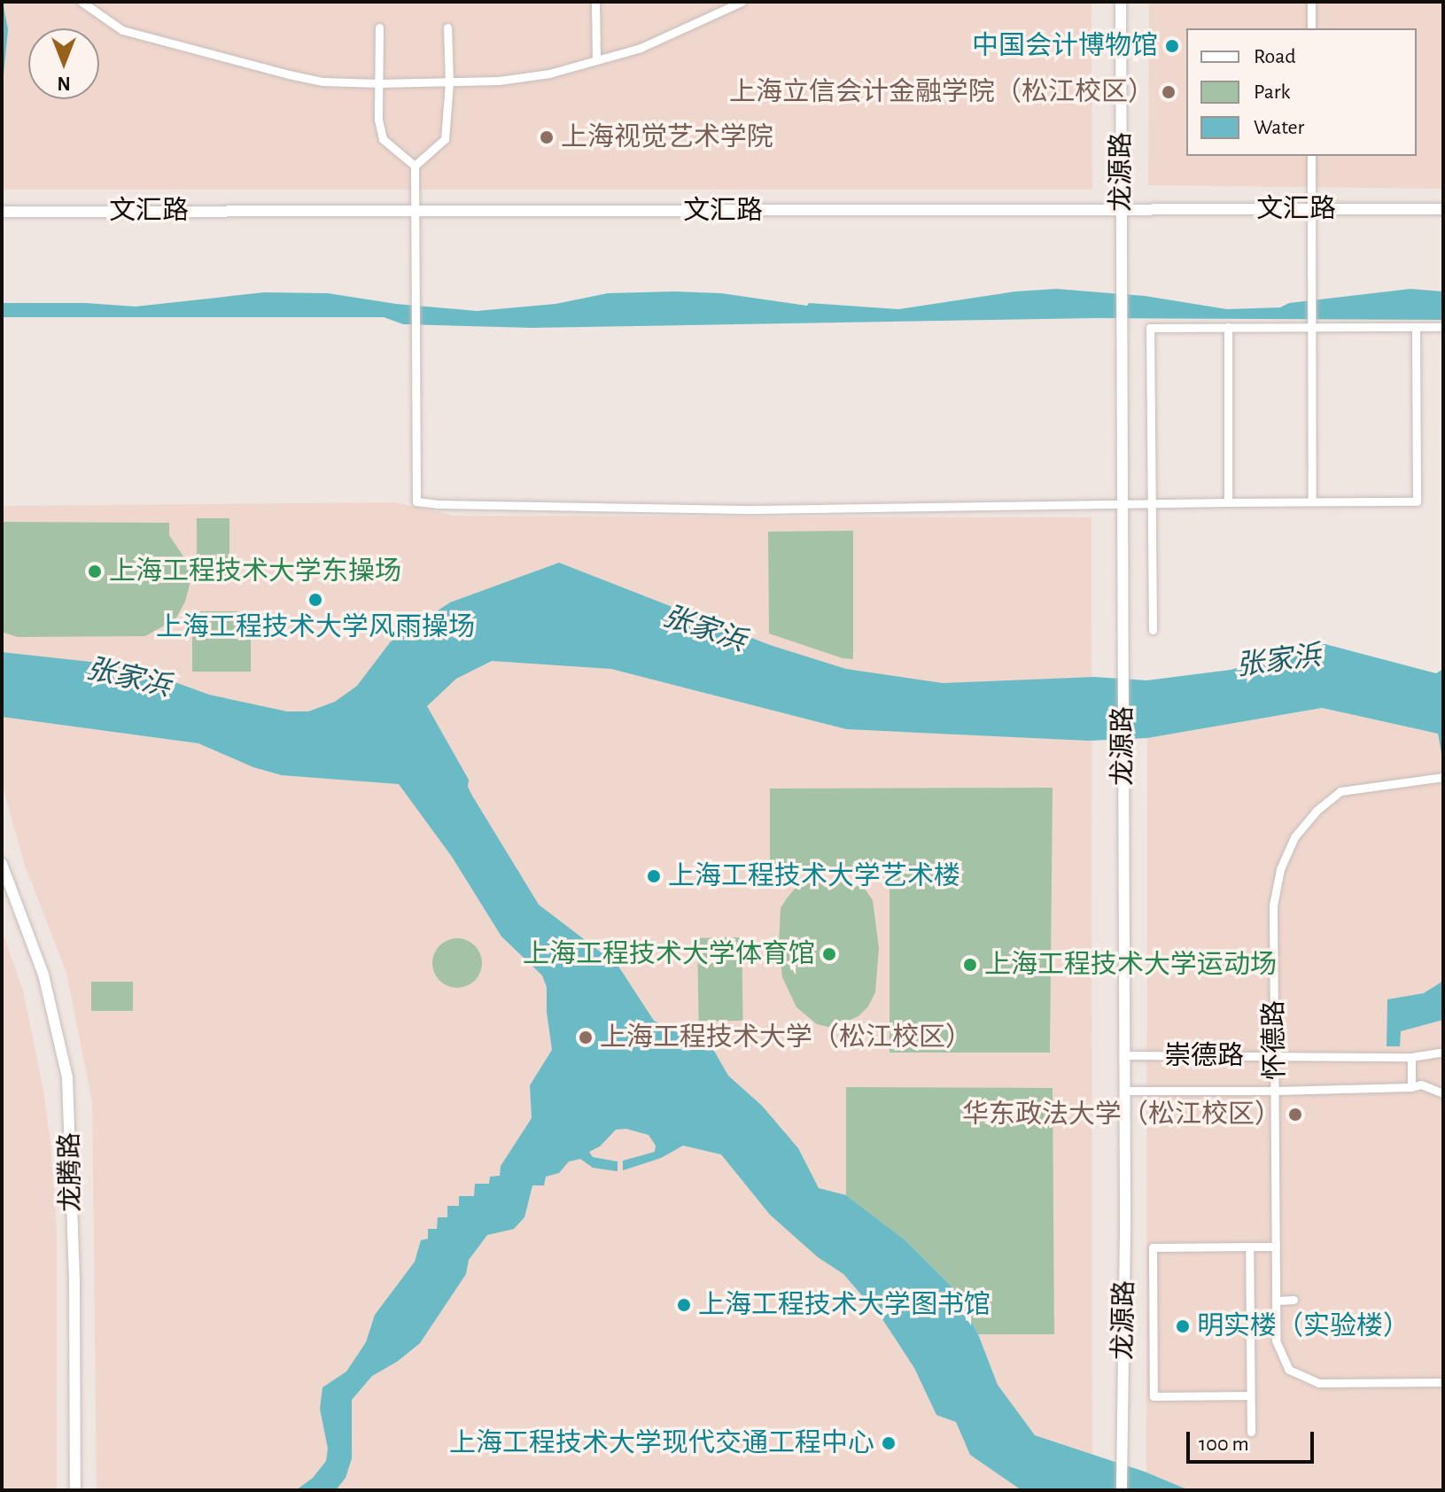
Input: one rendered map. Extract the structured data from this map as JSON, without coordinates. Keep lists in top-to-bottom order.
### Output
{
  "streets": {
    "main road": ["龙源路", "文汇路", "龙腾路"],
    "street": ["怀德路", "崇德路"]
  },
  "crossings": [
    ["龙源路", "文汇路"],
    ["龙源路", "崇德路"],
    ["怀德路", "崇德路"]
  ],
  "water": ["张家浜"],
  "places": [
    "中国会计博物馆",
    "上海立信会计金融学院（松江校区）",
    "上海视觉艺术学院",
    "上海工程技术大学东操场",
    "上海工程技术大学风雨操场",
    "上海工程技术大学艺术楼",
    "上海工程技术大学体育馆",
    "上海工程技术大学运动场",
    "上海工程技术大学（松江校区）",
    "华东政法大学（松江校区）",
    "上海工程技术大学图书馆",
    "明实楼（实验楼）",
    "上海工程技术大学现代交通工程中心"
  ],
  "legend": ["Road", "Park", "Water"],
  "scale_bar": "100 m",
  "north": "bottom"
}
